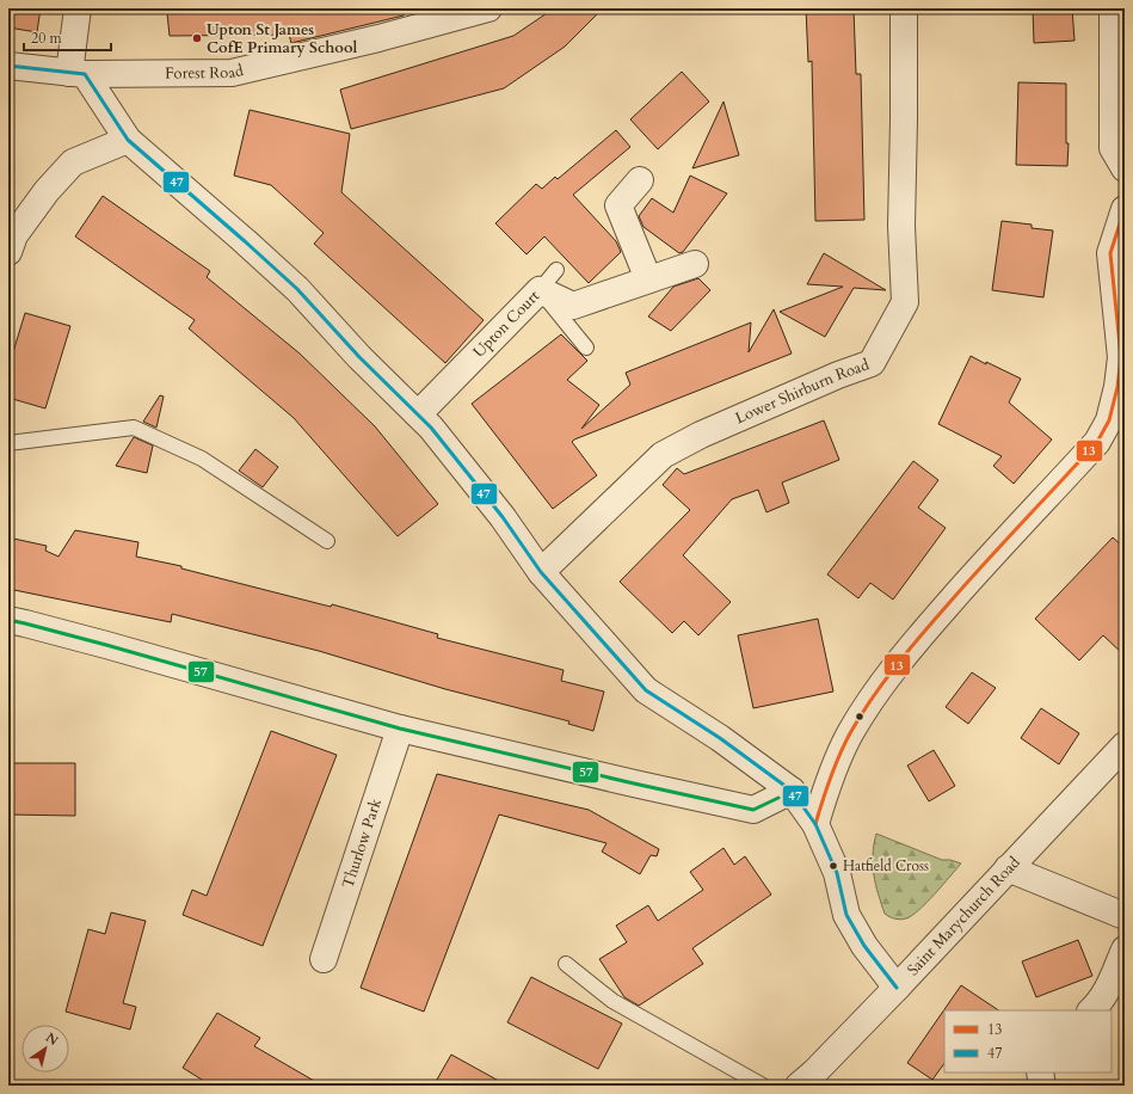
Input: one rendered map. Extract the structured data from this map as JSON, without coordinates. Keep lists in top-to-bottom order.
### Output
{
  "streets": {
    "street": [
      "Forest Road",
      "Upton Court",
      "Lower Shirburn Road",
      "Thurlow Park",
      "Saint Marychurch Road"
    ]
  },
  "places": ["Upton St James CofE Primary School", "Hatfield Cross"],
  "lines": ["transit line 47", "transit line 13", "transit line 57"],
  "legend": ["13", "47"],
  "scale_bar": "20 m",
  "north": "top right"
}
